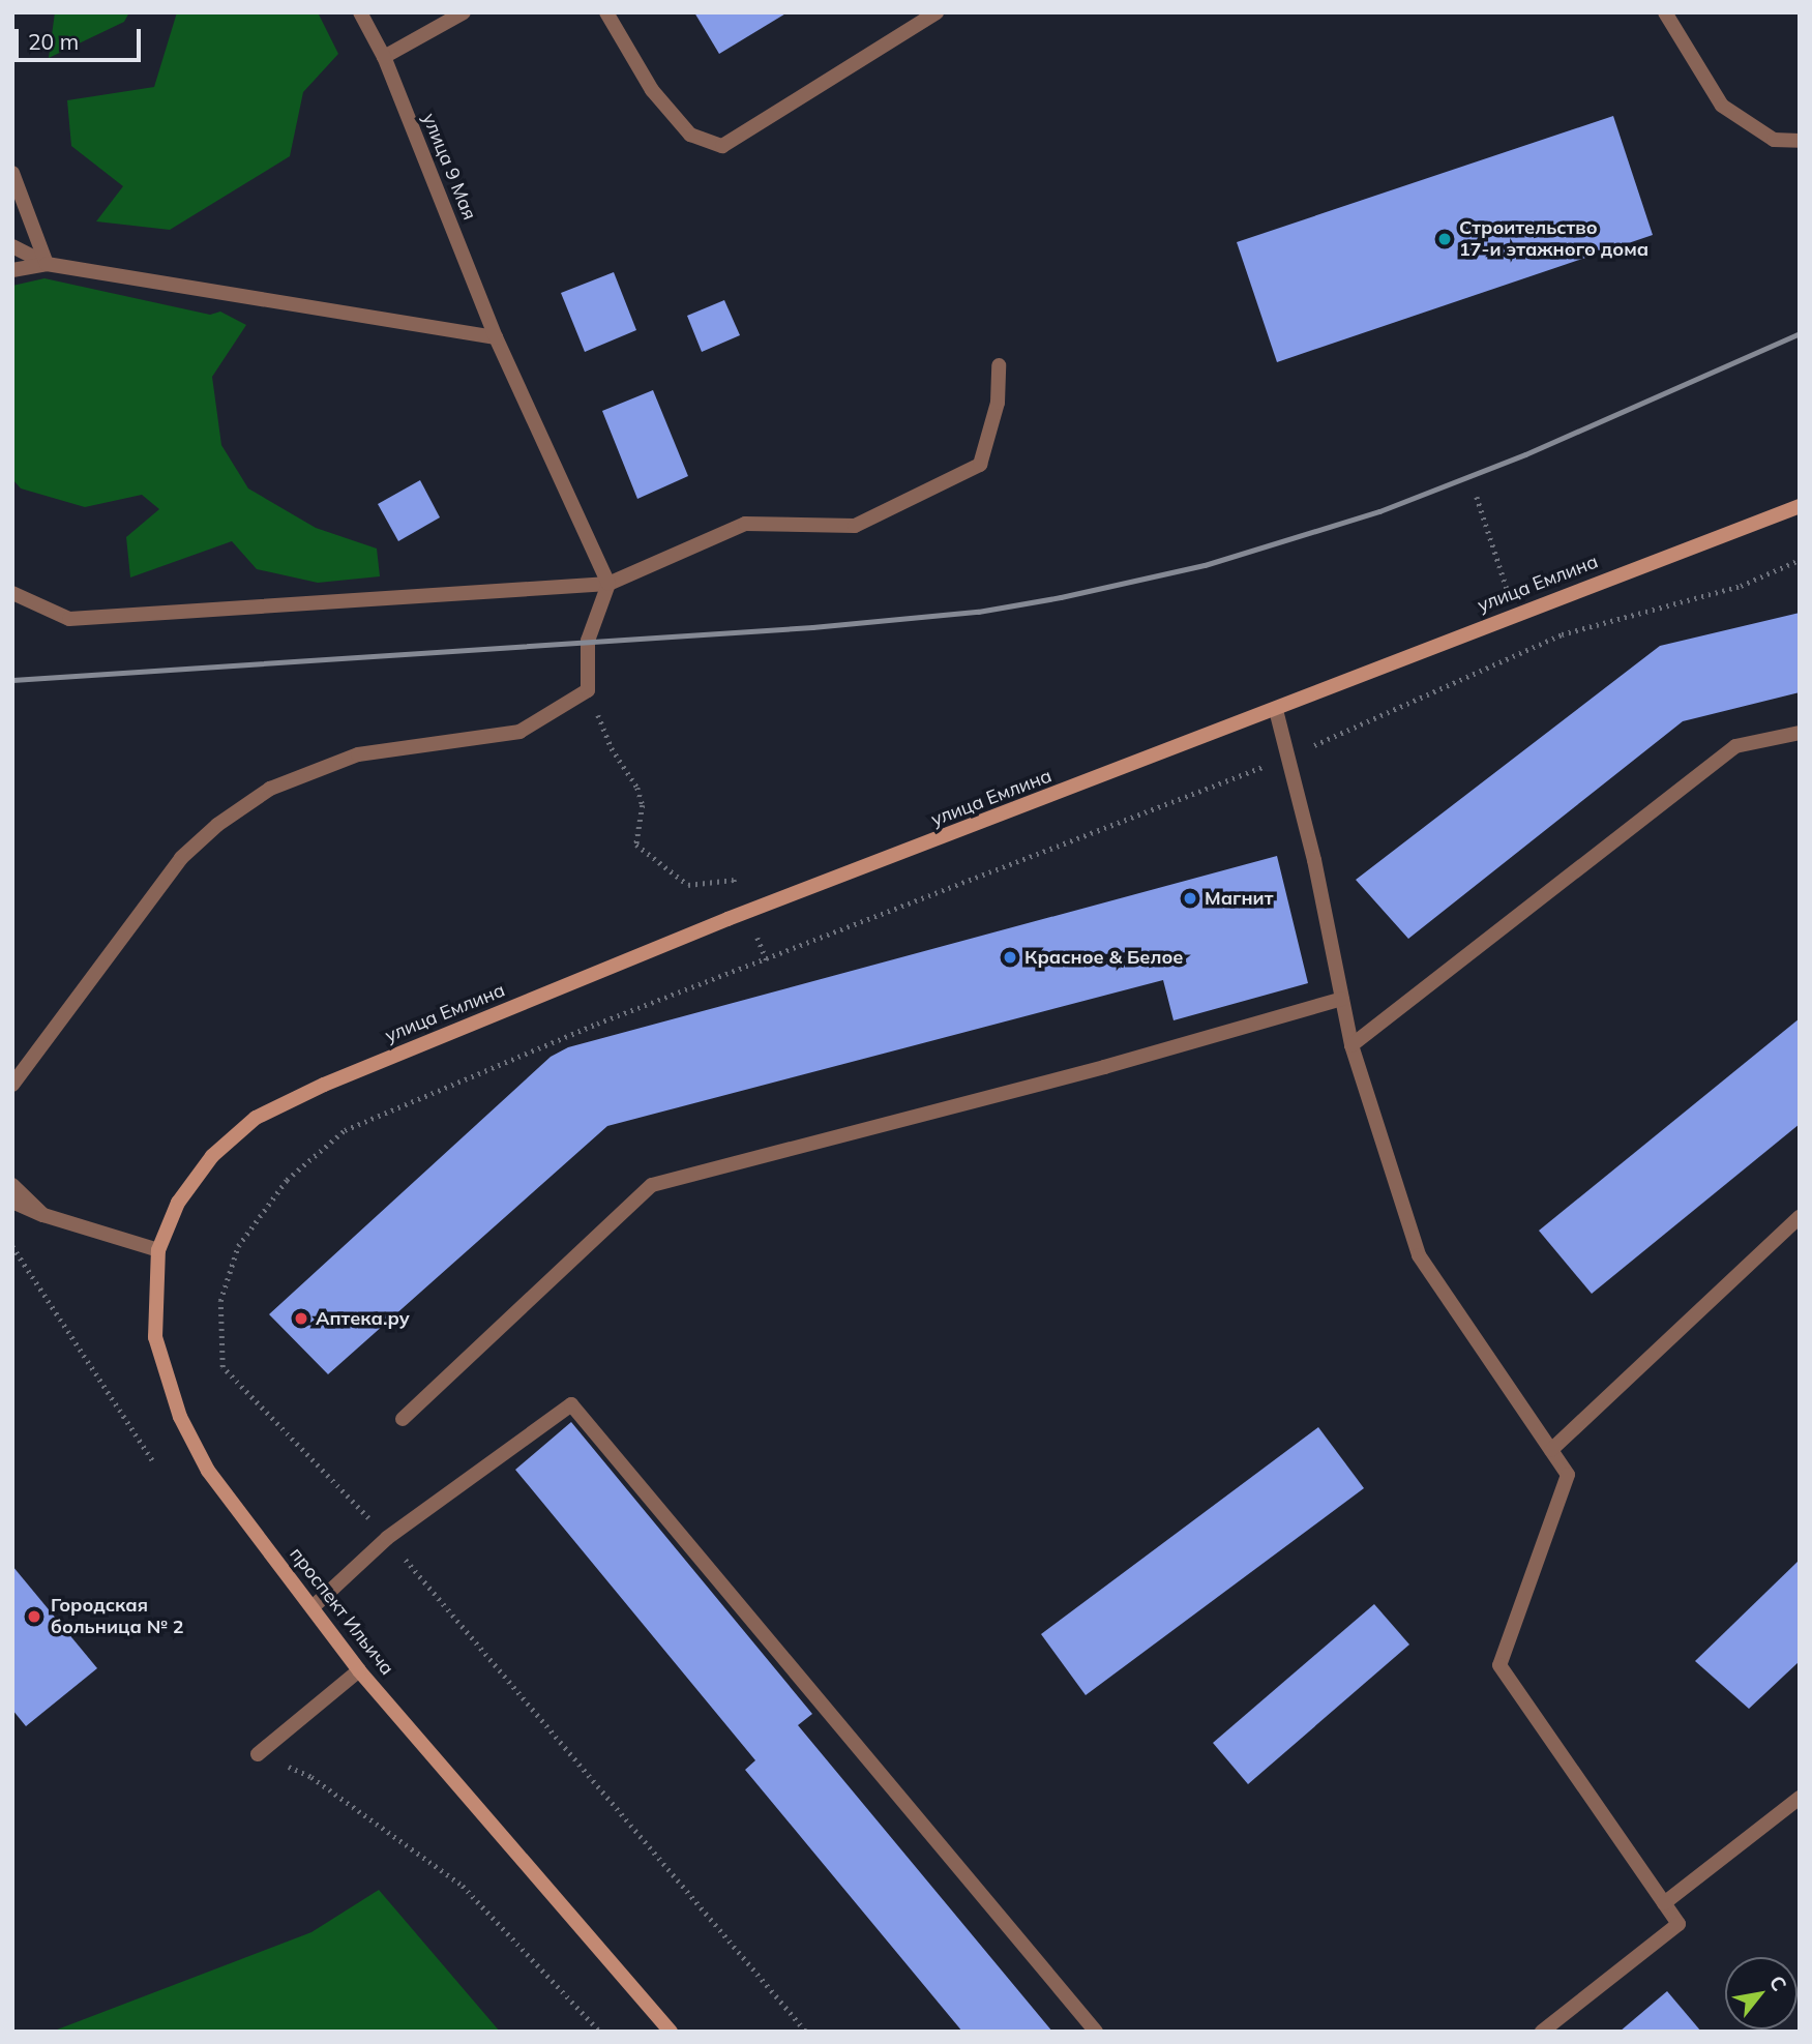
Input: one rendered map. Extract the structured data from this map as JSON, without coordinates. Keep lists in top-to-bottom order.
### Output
{
  "streets": {
    "street": ["улица 9 Мая", "улица Емлина", "проспект Ильича"]
  },
  "crossings": [
    ["улица Емлина", "проспект Ильича"]
  ],
  "places": [
    "Строительство 17-и этажного дома",
    "Магнит",
    "Красное & Белое",
    "Аптека.ру",
    "Городская больница № 2"
  ],
  "scale_bar": "20 m",
  "north": "top right"
}
